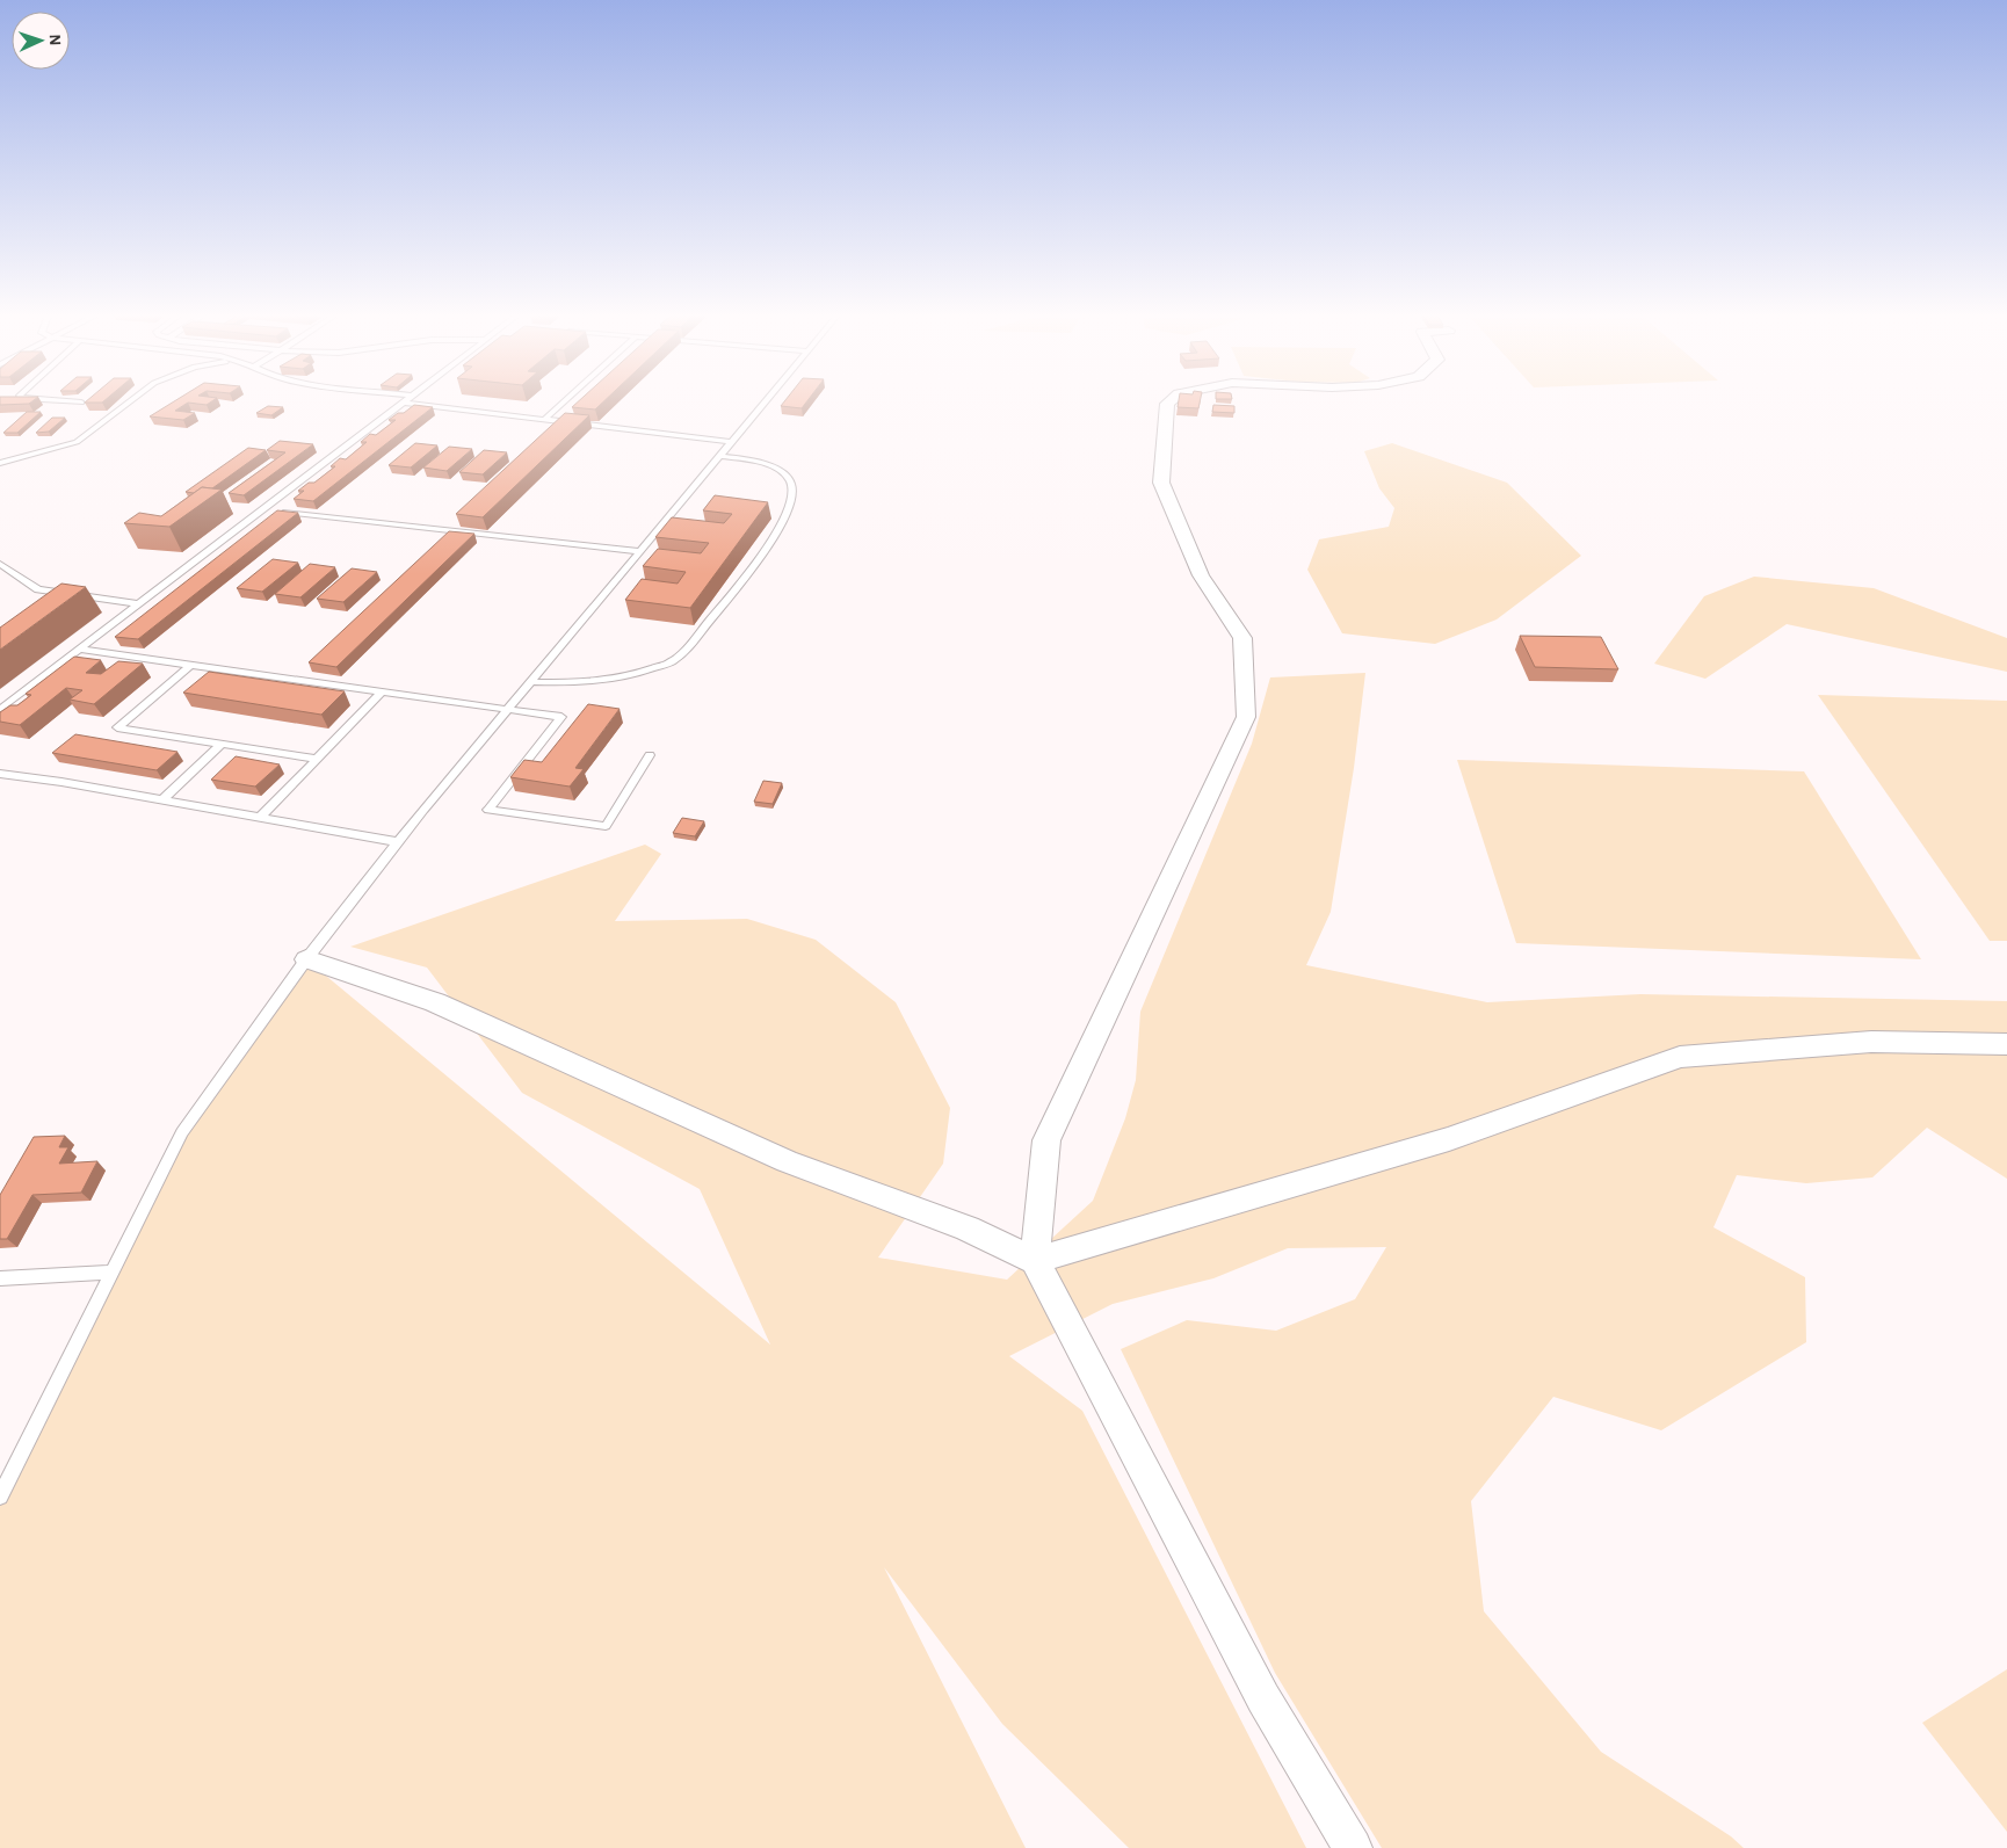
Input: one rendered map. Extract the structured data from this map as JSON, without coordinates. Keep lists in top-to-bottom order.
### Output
{
  "north": "right"
}
